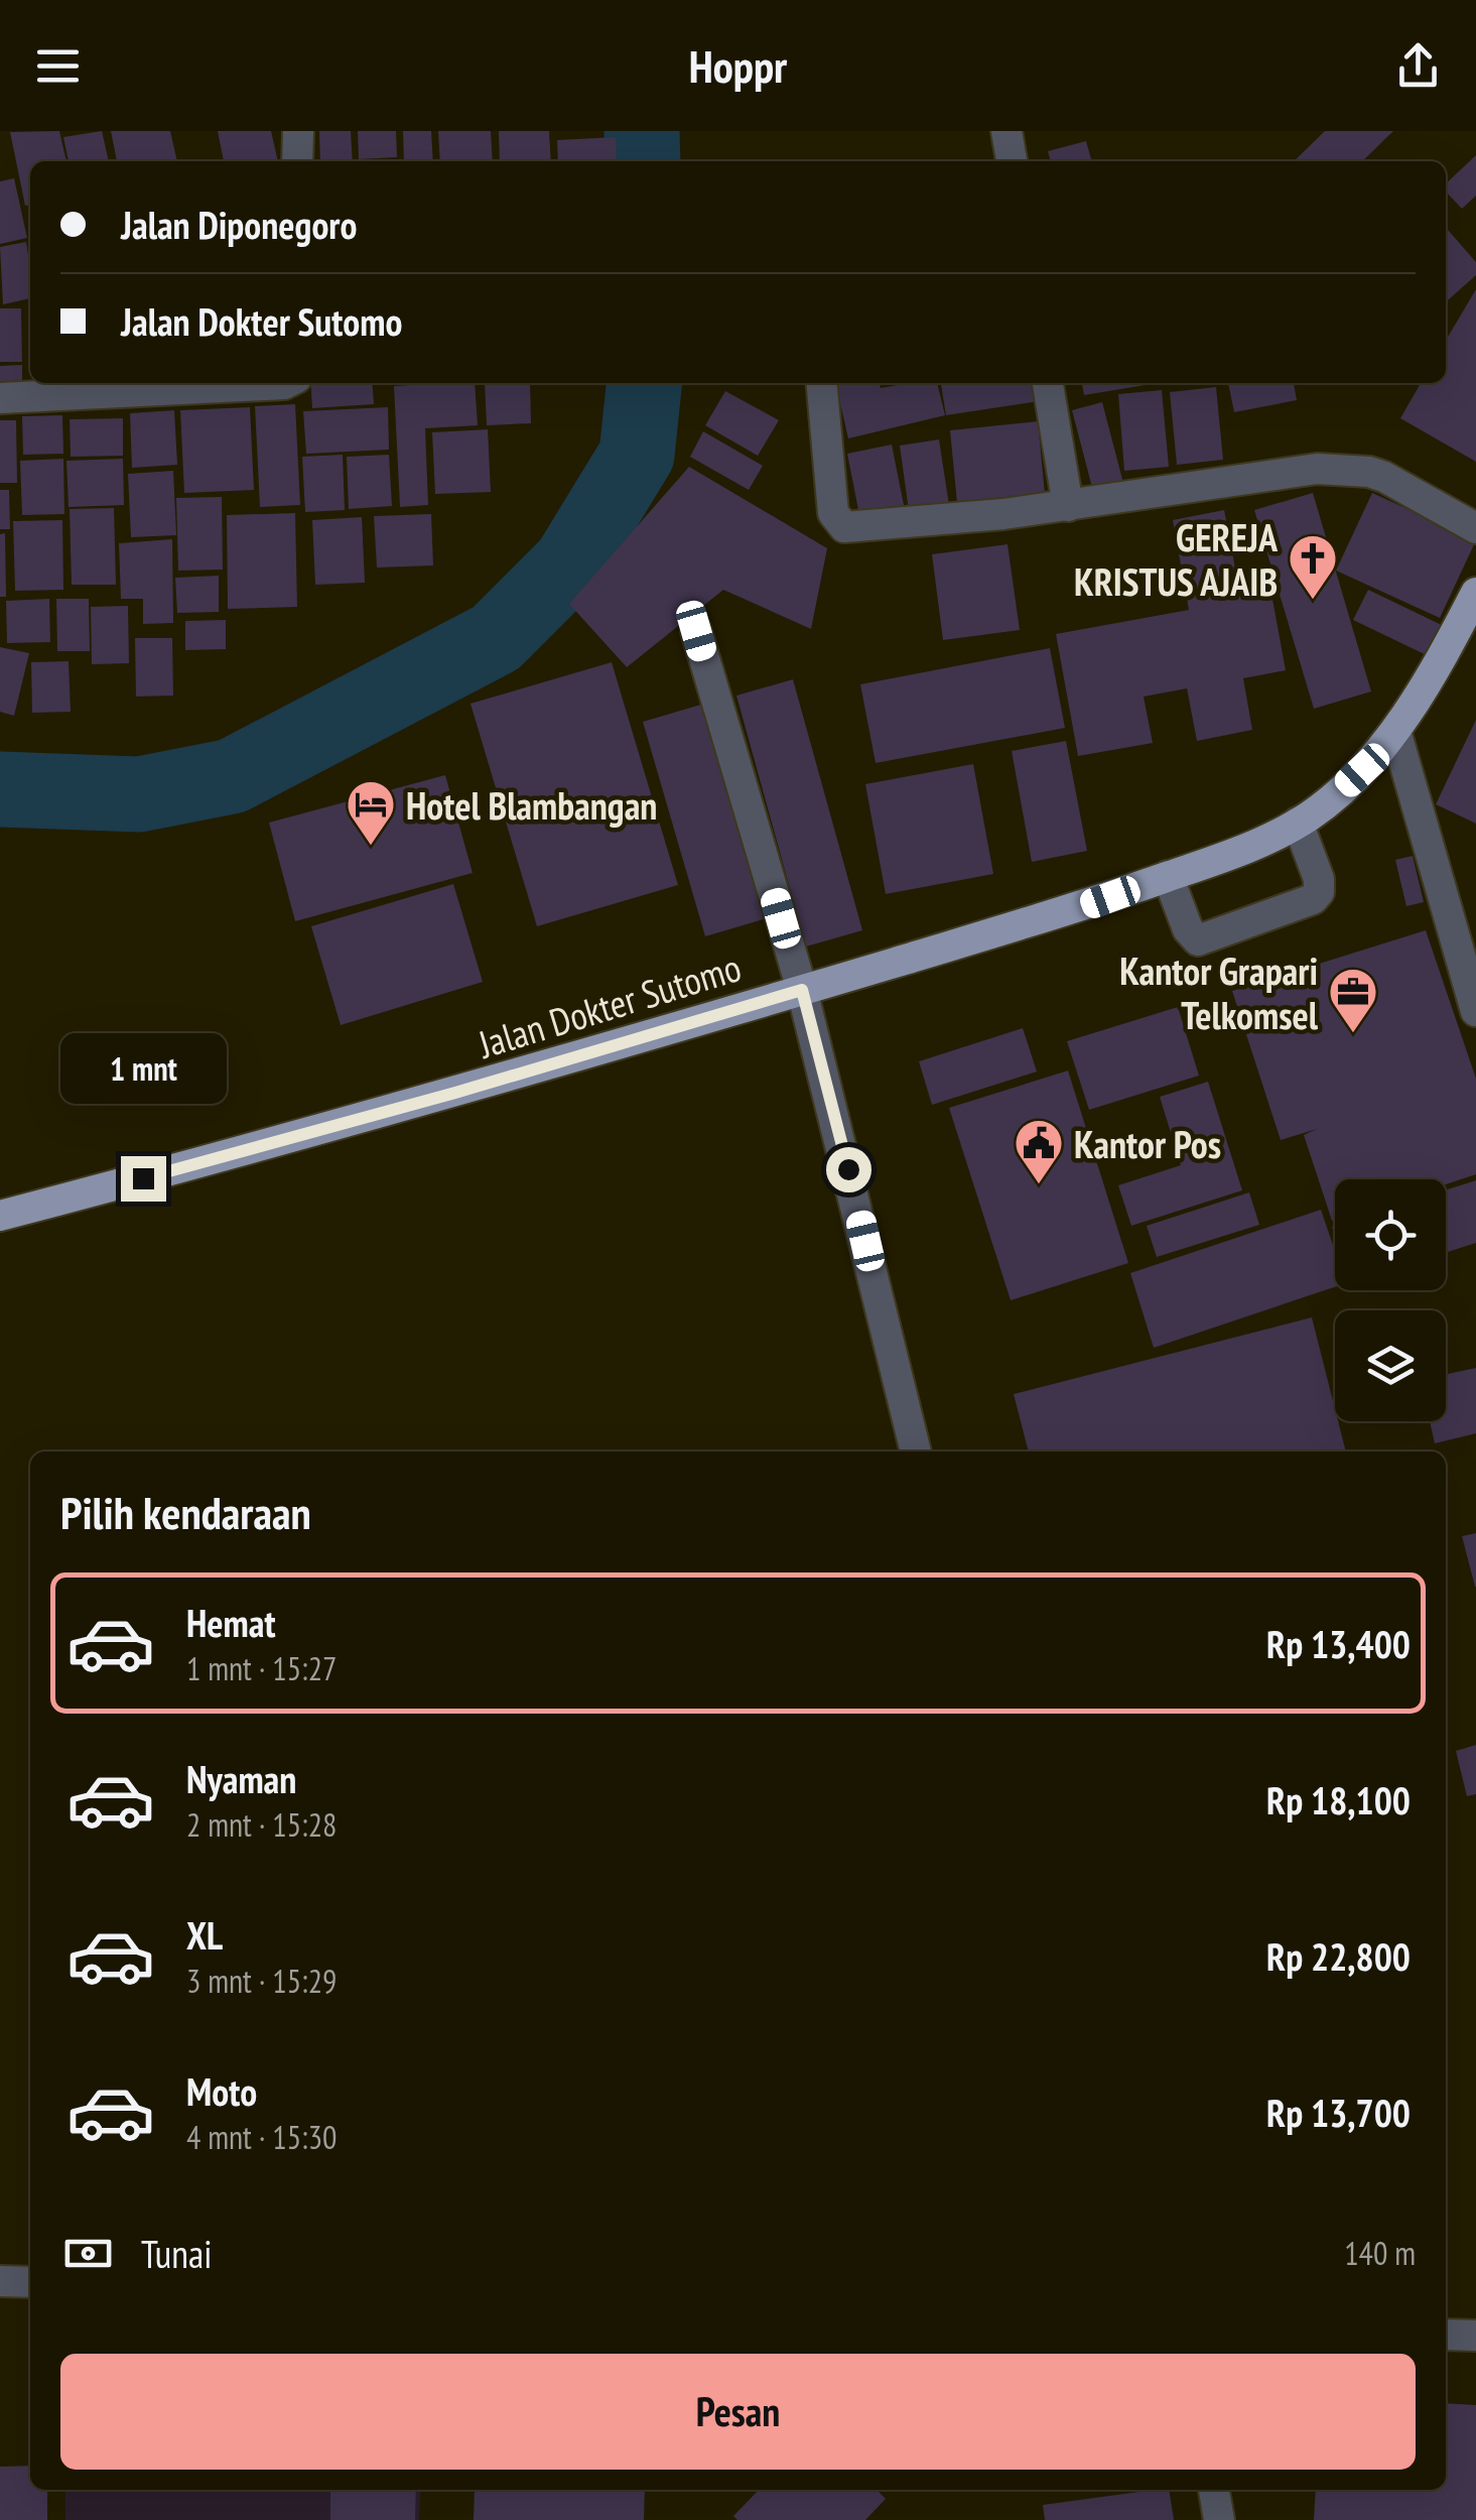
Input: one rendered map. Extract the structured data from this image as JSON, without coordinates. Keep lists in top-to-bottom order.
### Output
{
  "streets": {
    "main road": ["Jalan Dokter Sutomo"]
  },
  "places": {
    "church": ["GEREJA KRISTUS AJAIB"],
    "hotel": ["Hotel Blambangan"],
    "office": ["Kantor Grapari Telkomsel"],
    "public building": ["Kantor Pos"]
  },
  "page": {
    "header": "Hoppr",
    "banner": ["Jalan Diponegoro", "Jalan Dokter Sutomo"],
    "bubble": "1 mnt",
    "heading": "Pilih kendaraan",
    "list": [
      {
        "name": "Hemat",
        "note": "1 mnt · 15:27",
        "value": "Rp 13,400"
      },
      {
        "name": "Nyaman",
        "note": "2 mnt · 15:28",
        "value": "Rp 18,100"
      },
      {
        "name": "XL",
        "note": "3 mnt · 15:29",
        "value": "Rp 22,800"
      },
      {
        "name": "Moto",
        "note": "4 mnt · 15:30",
        "value": "Rp 13,700"
      }
    ],
    "pay": ["Tunai", "140 m"],
    "buttons": "Pesan"
  }
}
